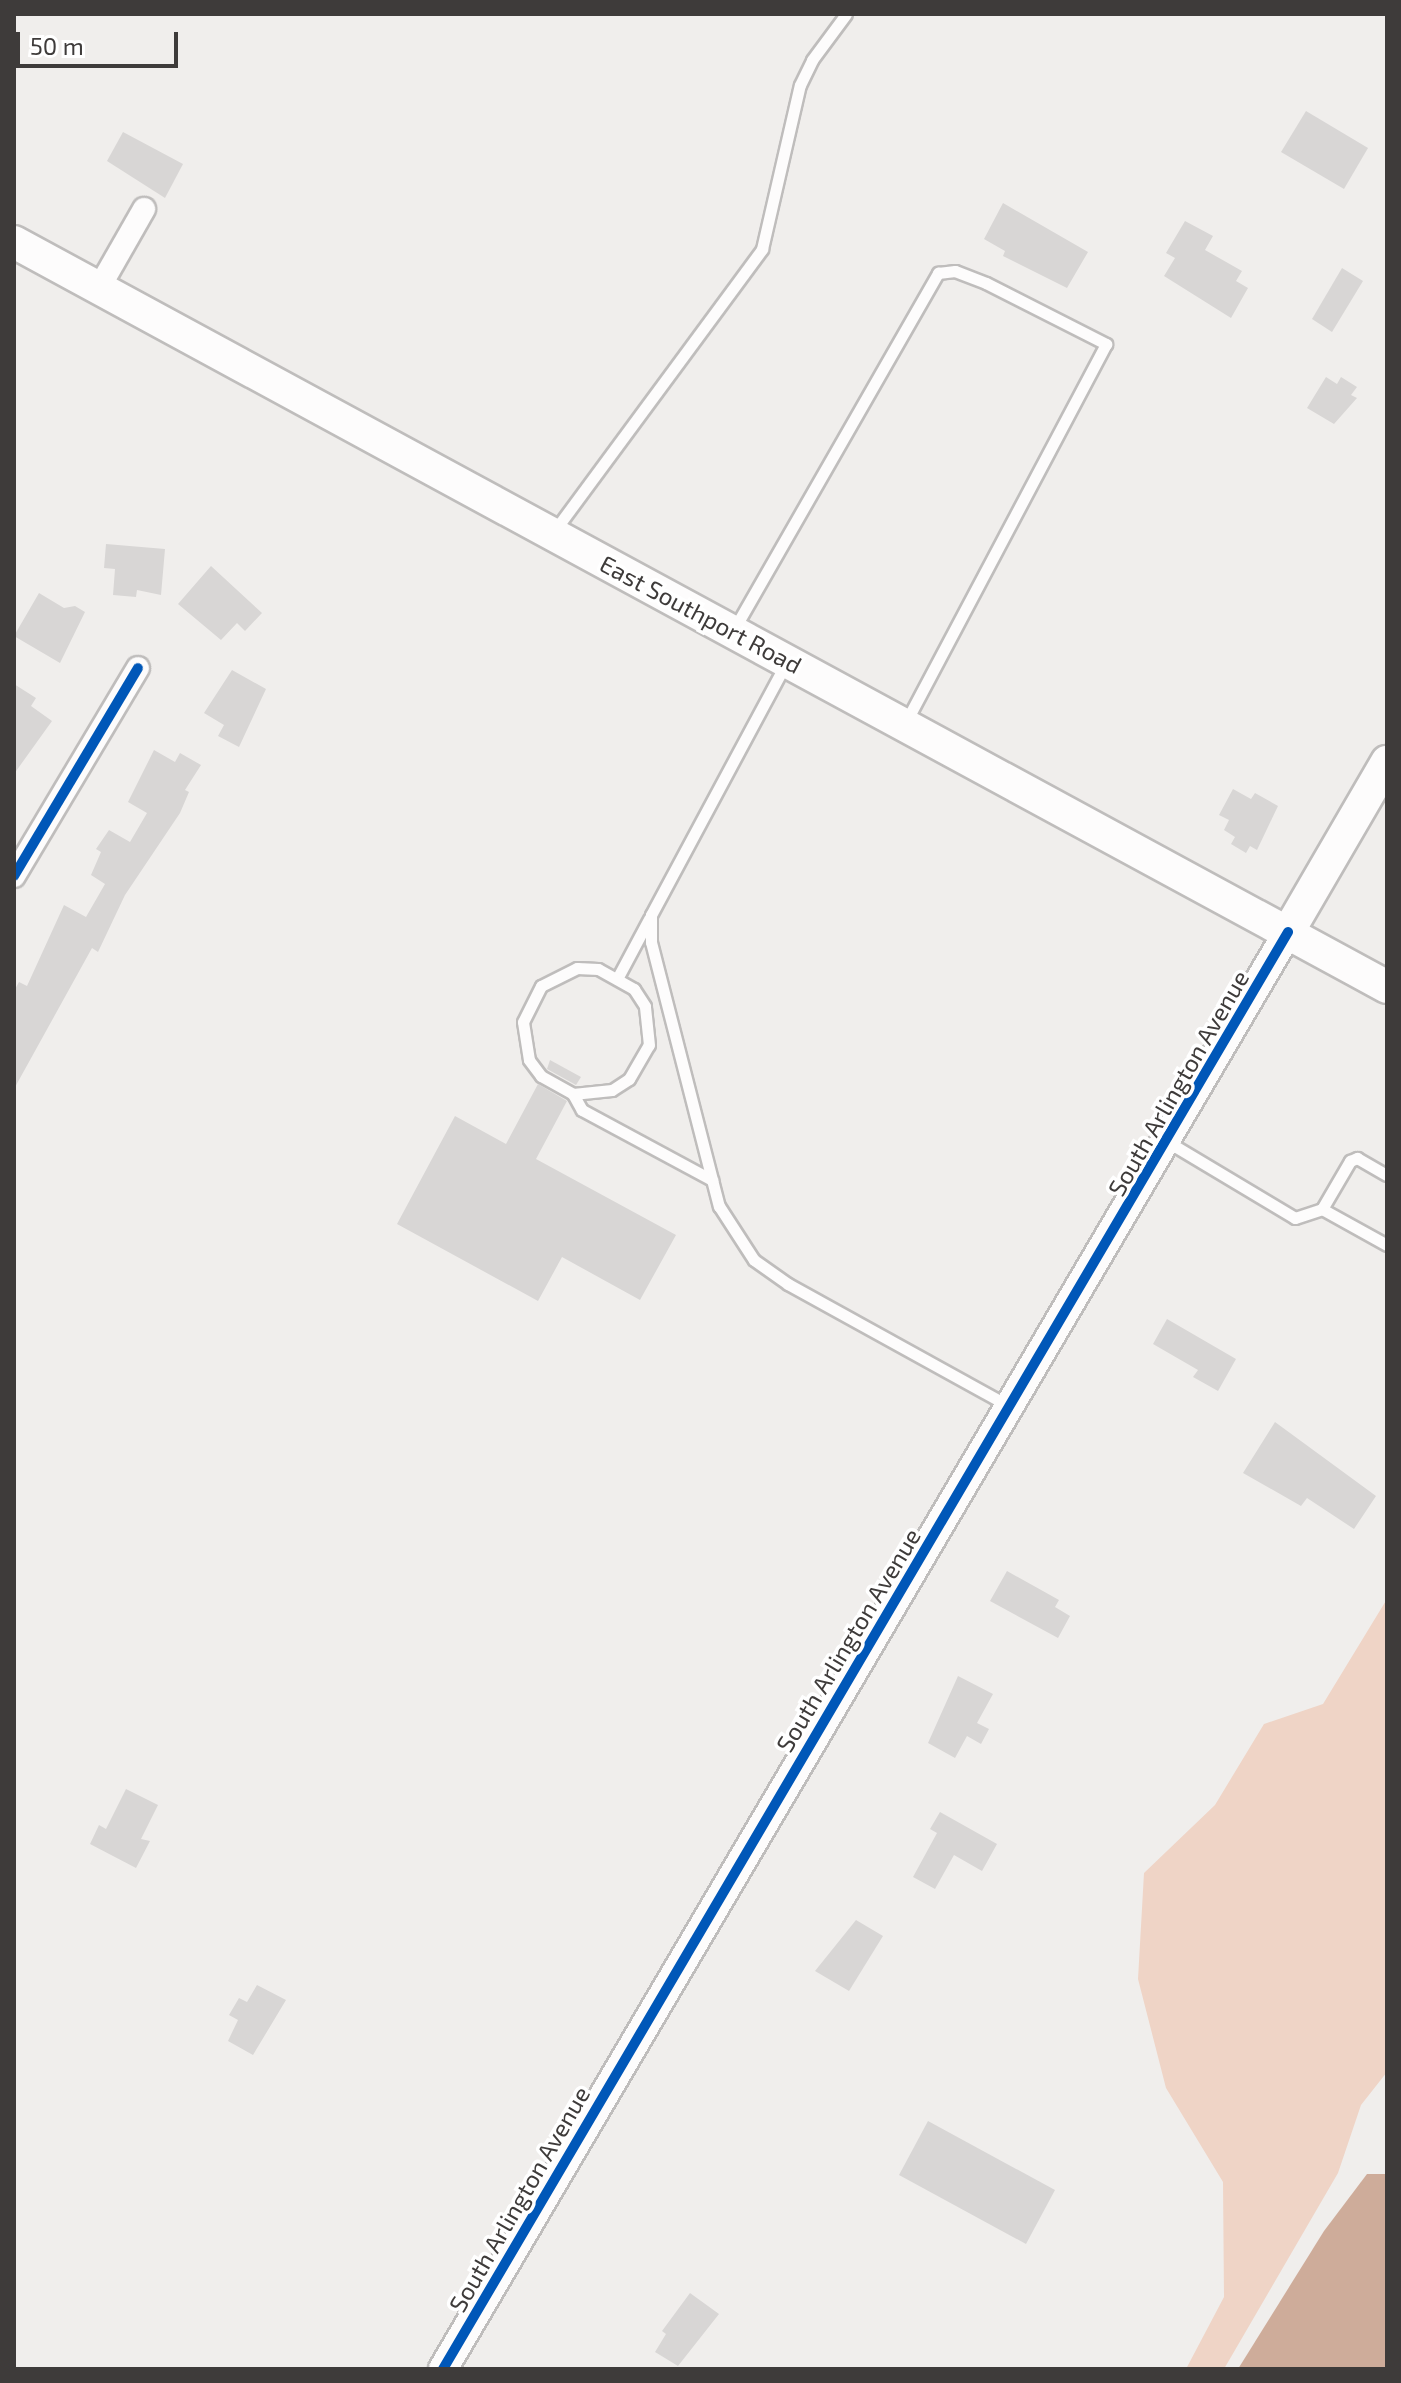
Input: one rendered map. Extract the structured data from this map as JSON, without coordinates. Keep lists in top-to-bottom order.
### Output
{
  "streets": {
    "main road": ["East Southport Road", "South Arlington Avenue"]
  },
  "crossings": [
    ["East Southport Road", "South Arlington Avenue"]
  ],
  "scale_bar": "50 m"
}
